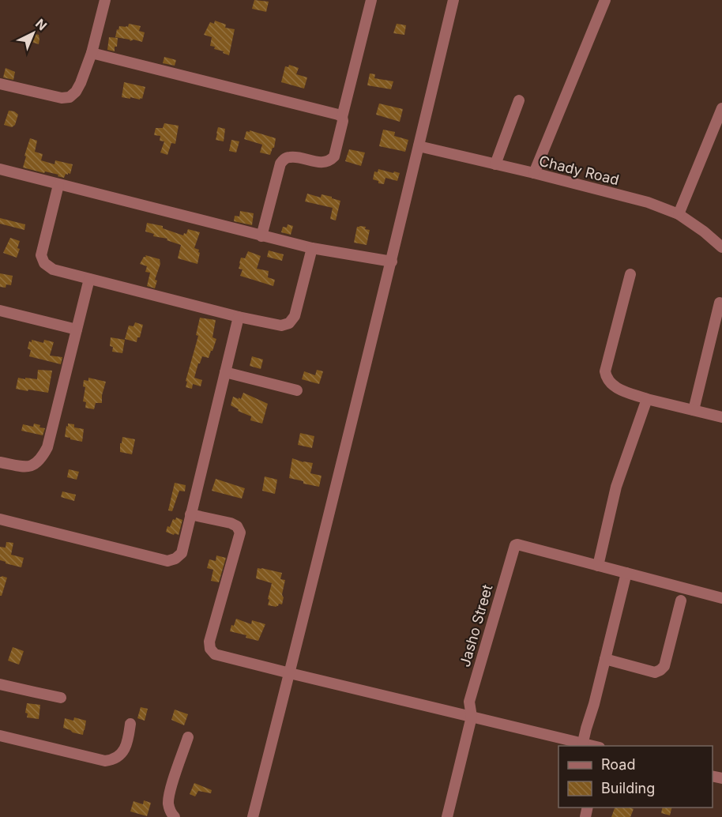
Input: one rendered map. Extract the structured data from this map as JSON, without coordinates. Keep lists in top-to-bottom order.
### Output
{
  "streets": {
    "street": ["Chady Road", "Jasho Street"]
  },
  "legend": ["Road", "Building"],
  "north": "top right"
}
